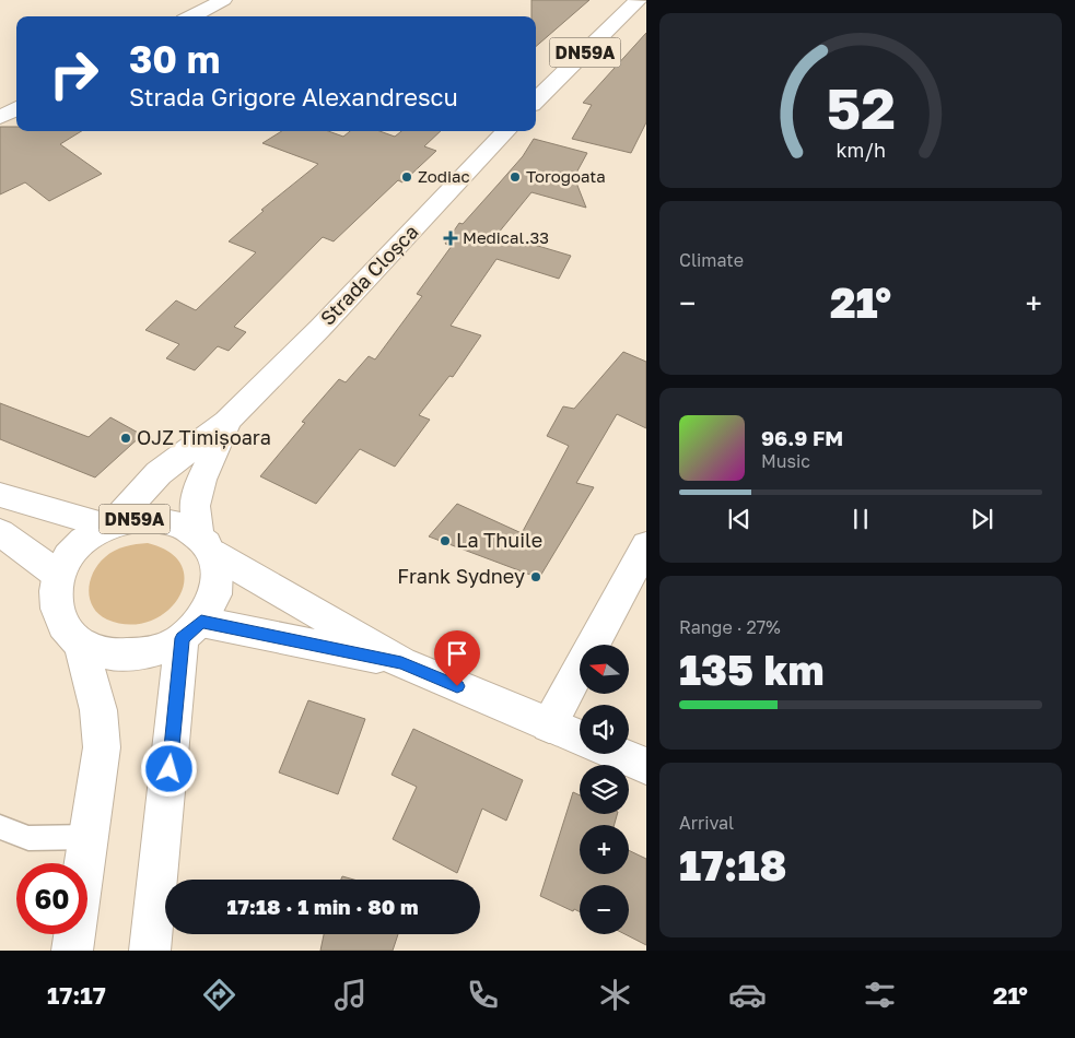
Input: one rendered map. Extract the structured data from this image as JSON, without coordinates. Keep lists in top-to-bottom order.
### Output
{
  "streets": {
    "main road": ["DN59A", "Strada Cloșca"]
  },
  "crossings": [
    ["DN59A", "Strada Cloșca"]
  ],
  "places": {
    "other": [
      "Zodiac",
      "Torogoata",
      "OJZ Timișoara",
      "La Thuile",
      "Frank Sydney"
    ],
    "health": ["Medical.33"]
  },
  "north": "left",
  "page": {
    "turn": ["30 m", "Strada Grigore Alexandrescu"],
    "tile": [
      "Climate",
      ["Range · 27%", "135 km"],
      ["Arrival", "17:18"]
    ],
    "heat": ["−", "21°", "+"],
    "song": ["96.9 FM", "Music"],
    "map_buttons": ["+", "−"],
    "limit": "60",
    "trip": "17:18 · 1 min · 80 m",
    "tabs": ["17:17", "21°"],
    "gauge": ["52", "km/h"]
  }
}
